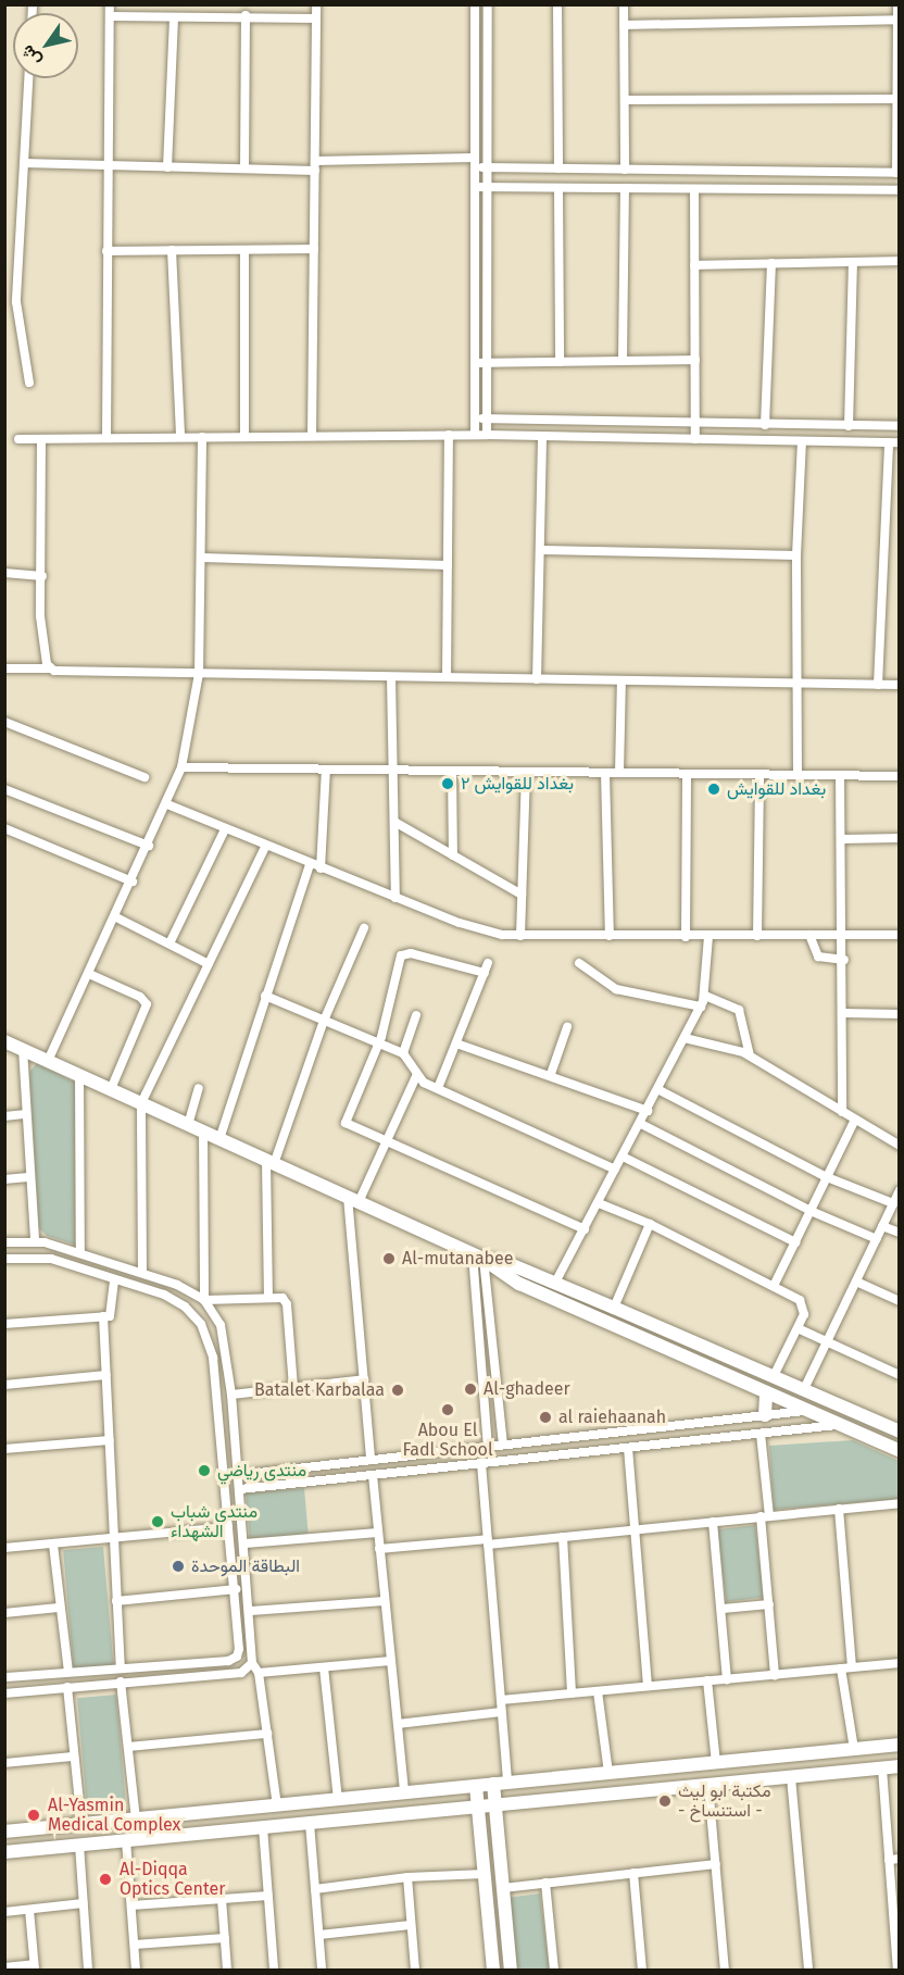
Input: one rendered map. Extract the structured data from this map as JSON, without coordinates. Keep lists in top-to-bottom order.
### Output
{
  "places": [
    "بغداد للقوايش ٢",
    "بغداد للقوايش",
    "Al-mutanabee",
    "Al-ghadeer",
    "Batalet Karbalaa",
    "Abou El Fadl School",
    "al raiehaanah",
    "منتدى رياضي",
    "منتدى شباب الشهداء",
    "البطاقة الموحدة",
    "مكتبة ابو ليث - استنساخ -",
    "Al-Yasmin Medical Complex",
    "Al-Diqqa Optics Center"
  ],
  "north": "bottom left"
}
